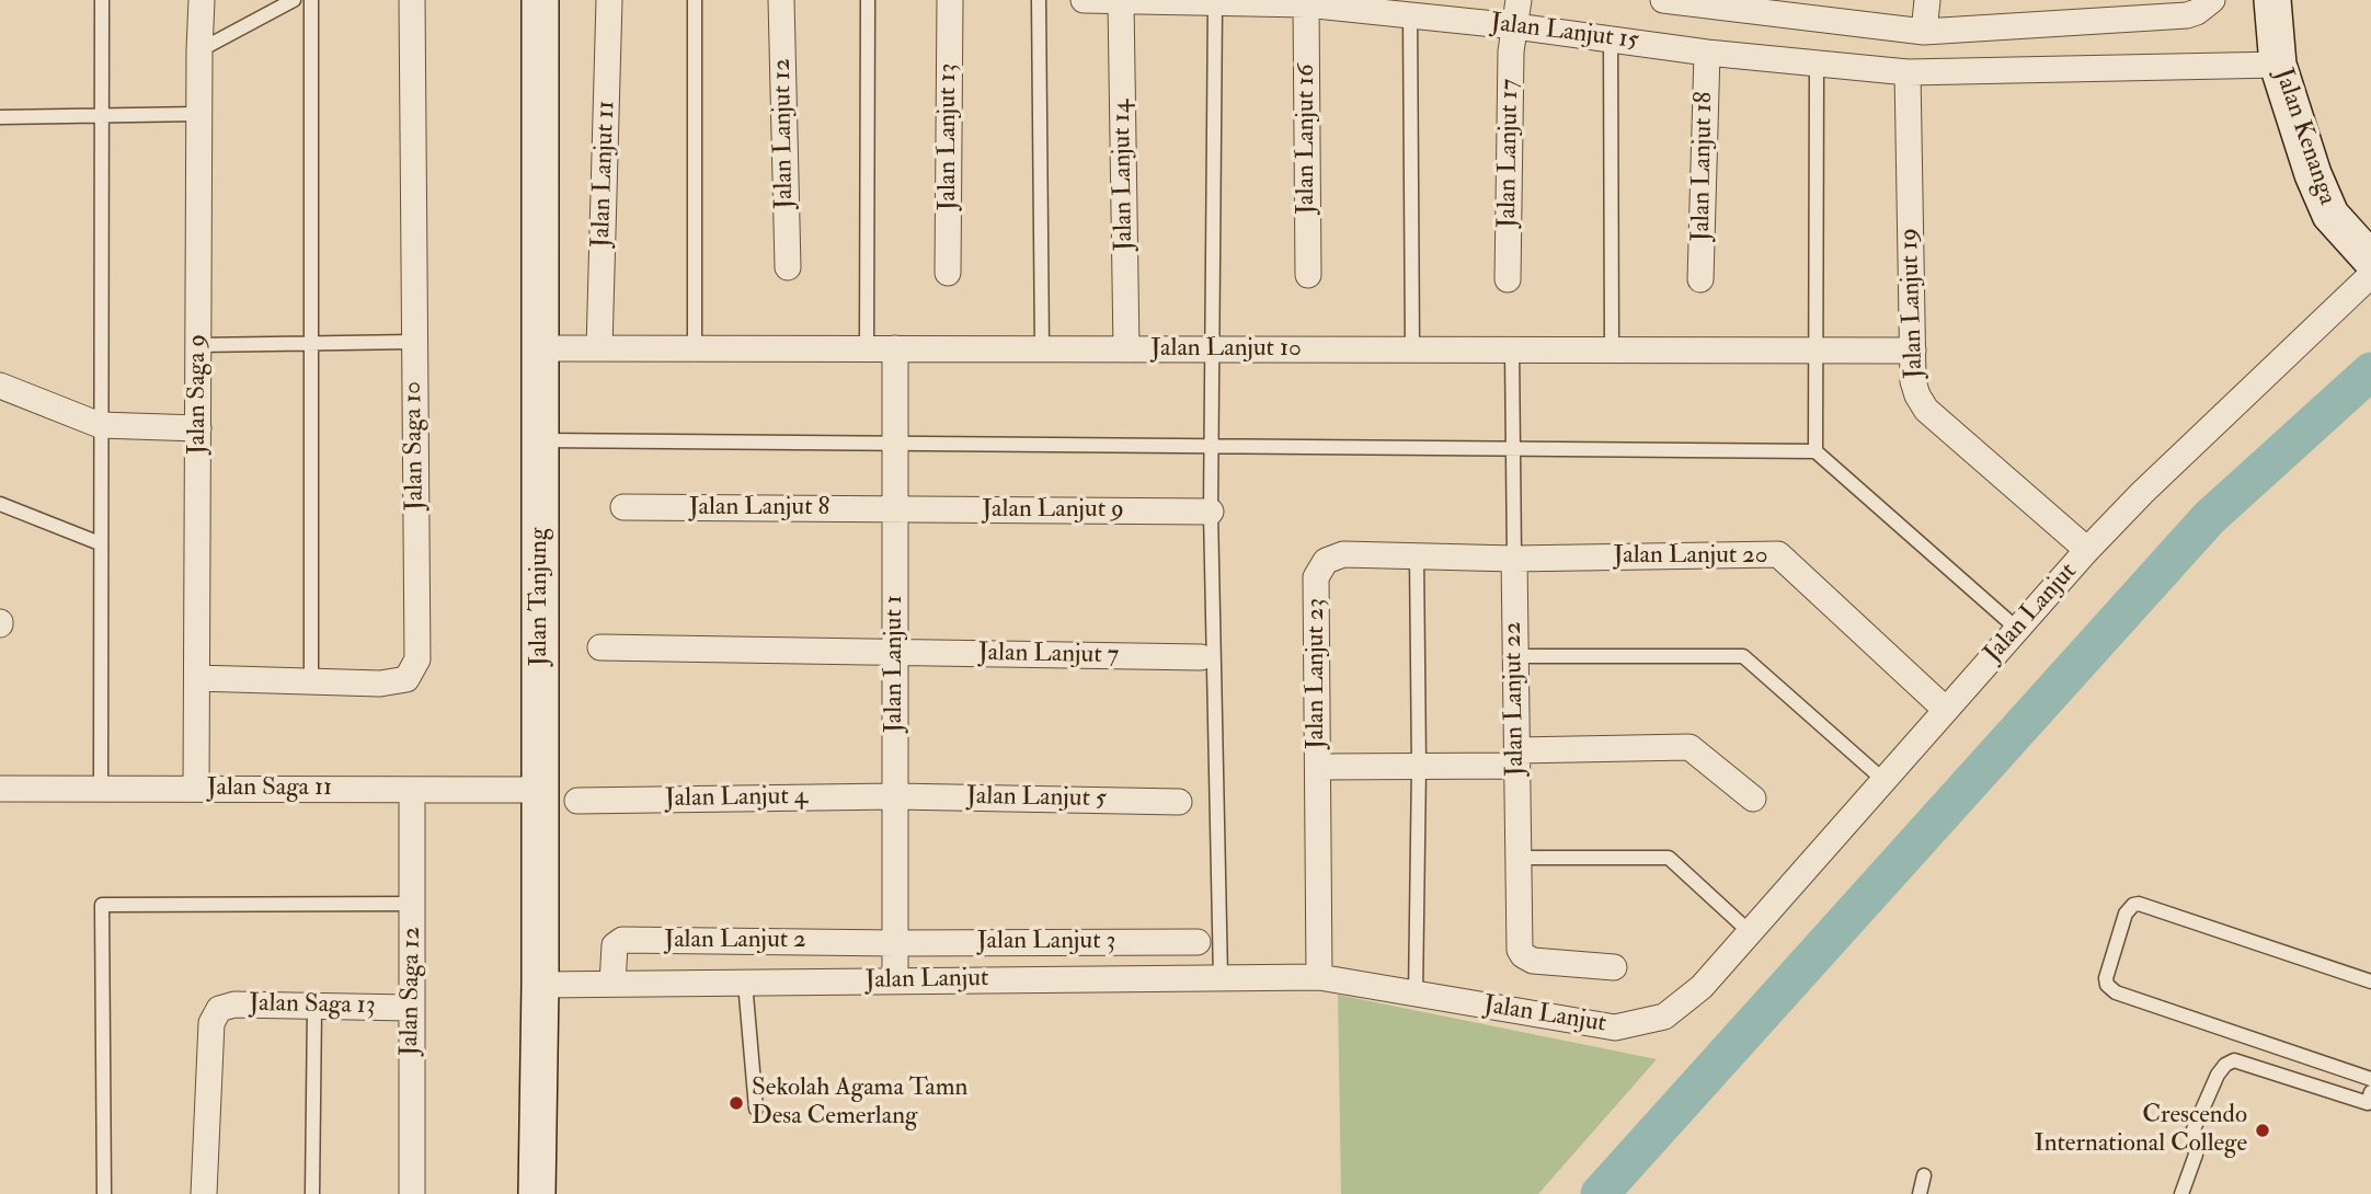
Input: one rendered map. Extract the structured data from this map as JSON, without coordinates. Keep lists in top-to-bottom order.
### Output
{
  "streets": {
    "street": [
      "Jalan Lanjut 15",
      "Jalan Lanjut 12",
      "Jalan Lanjut 13",
      "Jalan Kenanga",
      "Jalan Lanjut 16",
      "Jalan Lanjut 17",
      "Jalan Lanjut 18",
      "Jalan Lanjut 11",
      "Jalan Lanjut 14",
      "Jalan Lanjut 19",
      "Jalan Lanjut 10",
      "Jalan Saga 9",
      "Jalan Saga 10",
      "Jalan Lanjut 8",
      "Jalan Lanjut 9",
      "Jalan Lanjut 20",
      "Jalan Tanjung",
      "Jalan Lanjut",
      "Jalan Lanjut 7",
      "Jalan Lanjut 1",
      "Jalan Lanjut 23",
      "Jalan Lanjut 22",
      "Jalan Saga 11",
      "Jalan Lanjut 4",
      "Jalan Lanjut 5",
      "Jalan Lanjut 2",
      "Jalan Lanjut 3",
      "Jalan Saga 12",
      "Jalan Saga 13"
    ]
  },
  "crossings": [
    ["Jalan Lanjut 15", "Jalan Kenanga"],
    ["Jalan Lanjut 15", "Jalan Lanjut 16"],
    ["Jalan Lanjut 15", "Jalan Lanjut 17"],
    ["Jalan Lanjut 15", "Jalan Lanjut 18"],
    ["Jalan Lanjut 15", "Jalan Lanjut 14"],
    ["Jalan Lanjut 15", "Jalan Lanjut 19"],
    ["Jalan Lanjut 11", "Jalan Lanjut 10"],
    ["Jalan Lanjut 14", "Jalan Lanjut 10"],
    ["Jalan Lanjut 19", "Jalan Lanjut 10"],
    ["Jalan Lanjut 19", "Jalan Lanjut"],
    ["Jalan Lanjut 10", "Jalan Tanjung"],
    ["Jalan Lanjut 10", "Jalan Lanjut 1"],
    ["Jalan Lanjut 10", "Jalan Lanjut 22"],
    ["Jalan Saga 9", "Jalan Saga 10"],
    ["Jalan Saga 9", "Jalan Saga 11"],
    ["Jalan Lanjut 8", "Jalan Lanjut 9"],
    ["Jalan Lanjut 8", "Jalan Lanjut 1"],
    ["Jalan Lanjut 9", "Jalan Lanjut 1"],
    ["Jalan Lanjut 20", "Jalan Lanjut"],
    ["Jalan Lanjut 20", "Jalan Lanjut 23"],
    ["Jalan Lanjut 20", "Jalan Lanjut 22"],
    ["Jalan Tanjung", "Jalan Lanjut"],
    ["Jalan Tanjung", "Jalan Saga 11"],
    ["Jalan Lanjut", "Jalan Lanjut 1"],
    ["Jalan Lanjut", "Jalan Lanjut 23"],
    ["Jalan Lanjut", "Jalan Lanjut 2"],
    ["Jalan Lanjut 7", "Jalan Lanjut 1"],
    ["Jalan Lanjut 1", "Jalan Lanjut 4"],
    ["Jalan Lanjut 1", "Jalan Lanjut 5"],
    ["Jalan Lanjut 1", "Jalan Lanjut 2"],
    ["Jalan Lanjut 1", "Jalan Lanjut 3"],
    ["Jalan Lanjut 23", "Jalan Lanjut 22"],
    ["Jalan Saga 11", "Jalan Saga 12"],
    ["Jalan Lanjut 4", "Jalan Lanjut 5"],
    ["Jalan Lanjut 2", "Jalan Lanjut 3"],
    ["Jalan Saga 12", "Jalan Saga 13"]
  ],
  "places": ["Sekolah Agama Tamn Desa Cemerlang", "Crescendo International College"]
}
